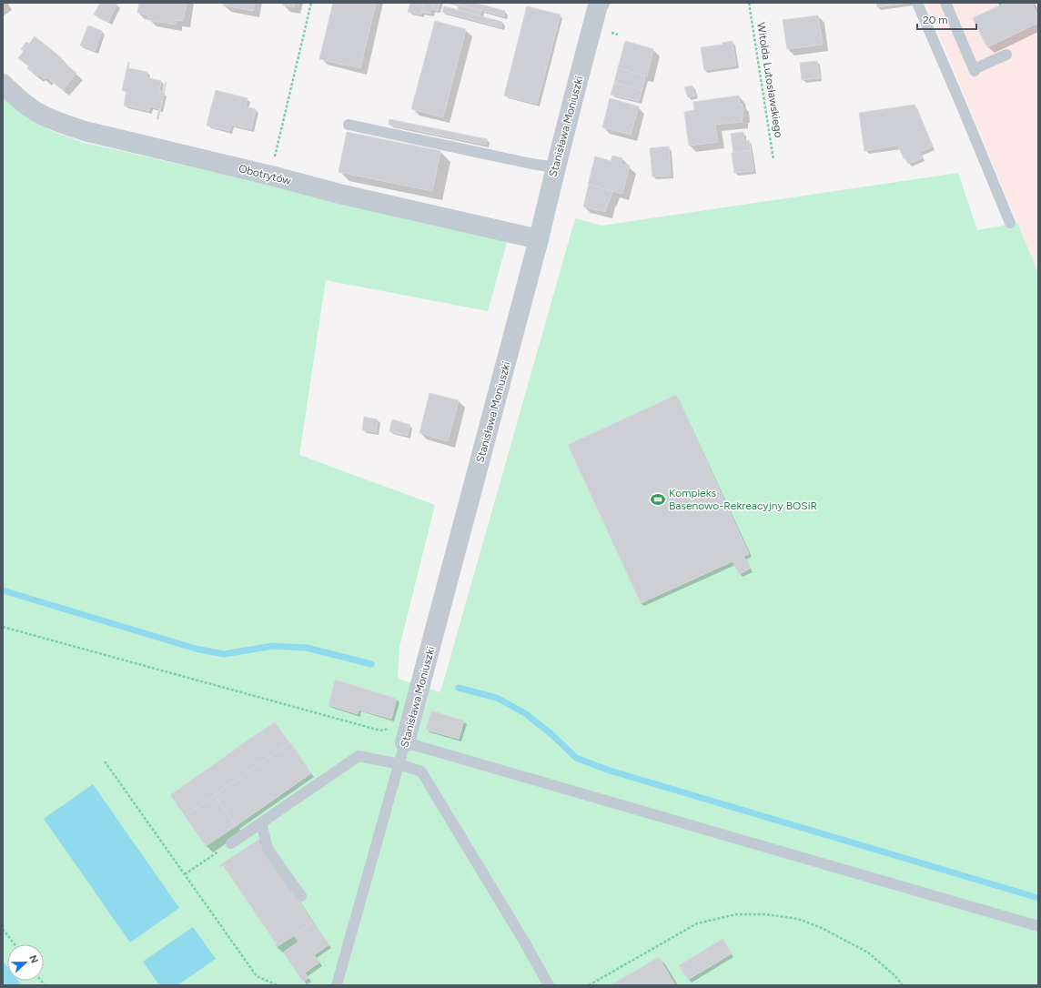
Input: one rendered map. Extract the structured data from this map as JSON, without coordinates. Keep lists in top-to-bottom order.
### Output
{
  "streets": {
    "street": ["Stanisława Moniuszki", "Obotrytów"],
    "path": ["Witolda Lutosławskiego"]
  },
  "crossings": [
    ["Stanisława Moniuszki", "Obotrytów"]
  ],
  "places": {
    "sports": ["Kompleks Basenowo-Rekreacyjny BOSiR"]
  },
  "scale_bar": "20 m",
  "north": "right"
}
